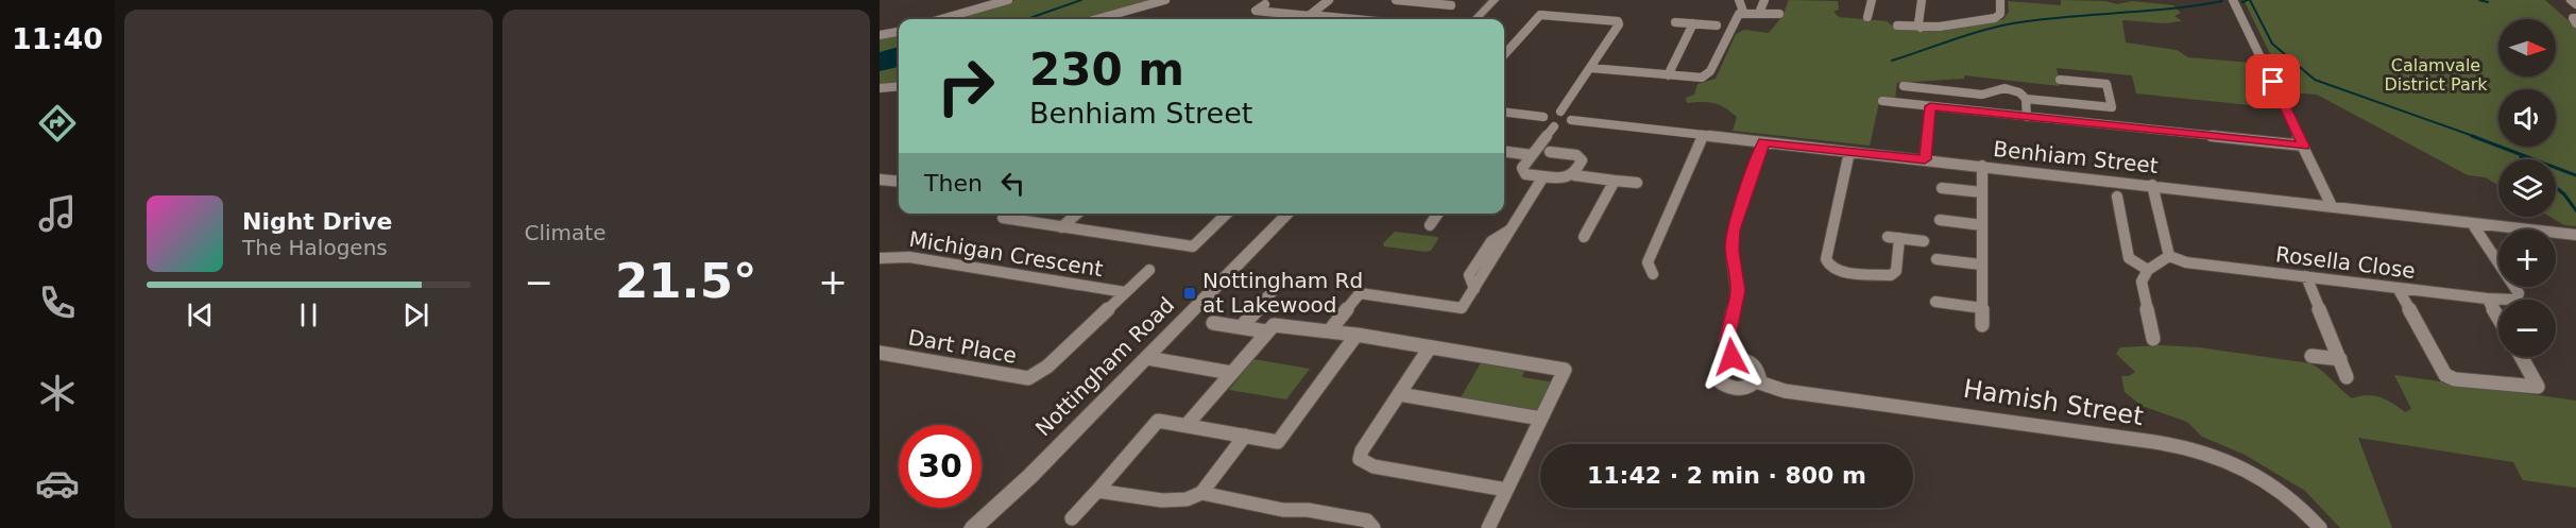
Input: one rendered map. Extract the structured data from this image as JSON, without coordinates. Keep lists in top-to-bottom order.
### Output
{
  "streets": {
    "street": [
      "Benhiam Street",
      "Michigan Crescent",
      "Rosella Close",
      "Dart Place",
      "Nottingham Road",
      "Hamish Street"
    ]
  },
  "crossings": [
    ["Benhiam Street", "Rosella Close"],
    ["Michigan Crescent", "Dart Place"]
  ],
  "parks": ["Calamvale District Park"],
  "places": {
    "transit": ["Nottingham Rd at Lakewood"]
  },
  "north": "right",
  "page": {
    "tabs": "11:40",
    "tile": "Climate",
    "map_buttons": ["+", "−"],
    "turn": ["230 m", "Benhiam Street"],
    "then": "Then",
    "song": ["Night Drive", "The Halogens"],
    "heat": ["−", "21.5°", "+"],
    "limit": "30",
    "trip": "11:42 · 2 min · 800 m"
  }
}
